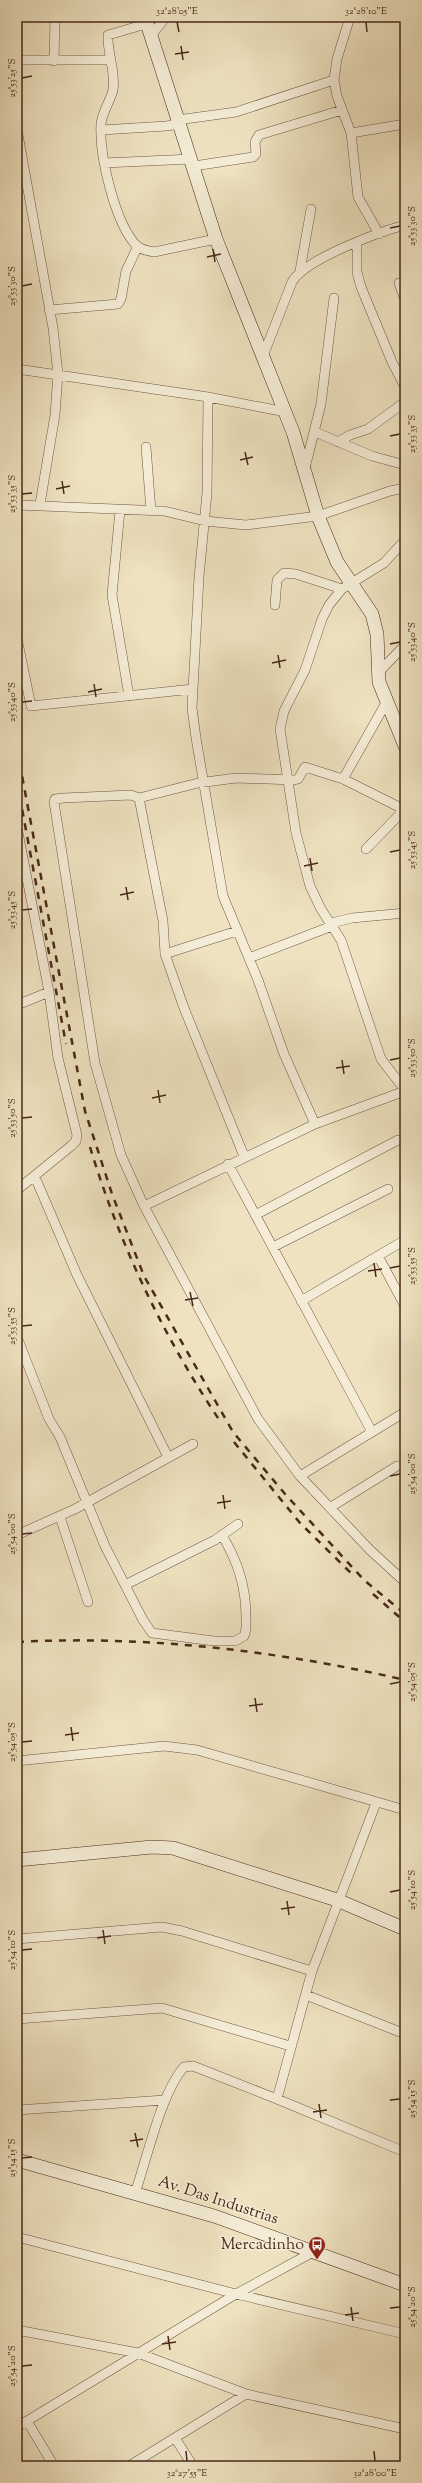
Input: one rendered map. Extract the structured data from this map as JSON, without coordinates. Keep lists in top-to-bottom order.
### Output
{
  "streets": {
    "street": ["Av. Das Industrias"]
  },
  "places": {
    "bus stop": ["Mercadinho"]
  },
  "coordinates": [
    "32°28'05\"E",
    "32°28'10\"E",
    "25°53'25\"S",
    "25°53'30\"S",
    "25°53'35\"S",
    "25°53'40\"S",
    "25°53'45\"S",
    "25°53'50\"S",
    "25°53'55\"S",
    "25°54'00\"S",
    "25°54'05\"S",
    "25°54'10\"S",
    "25°54'15\"S",
    "25°54'20\"S",
    "32°27'55\"E",
    "32°28'00\"E"
  ]
}
